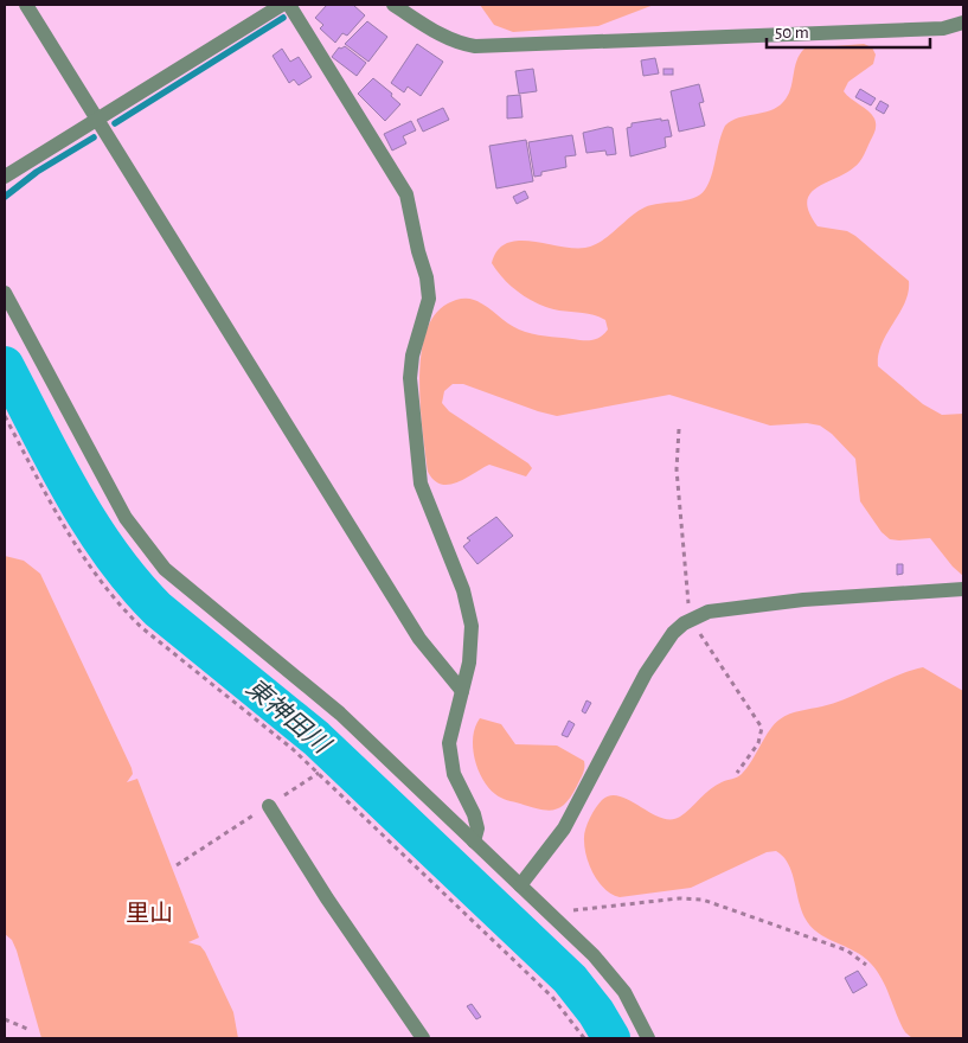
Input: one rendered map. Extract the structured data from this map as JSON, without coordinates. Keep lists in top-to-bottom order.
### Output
{
  "water": ["東神田川"],
  "parks": ["里山"],
  "scale_bar": "50 m"
}
